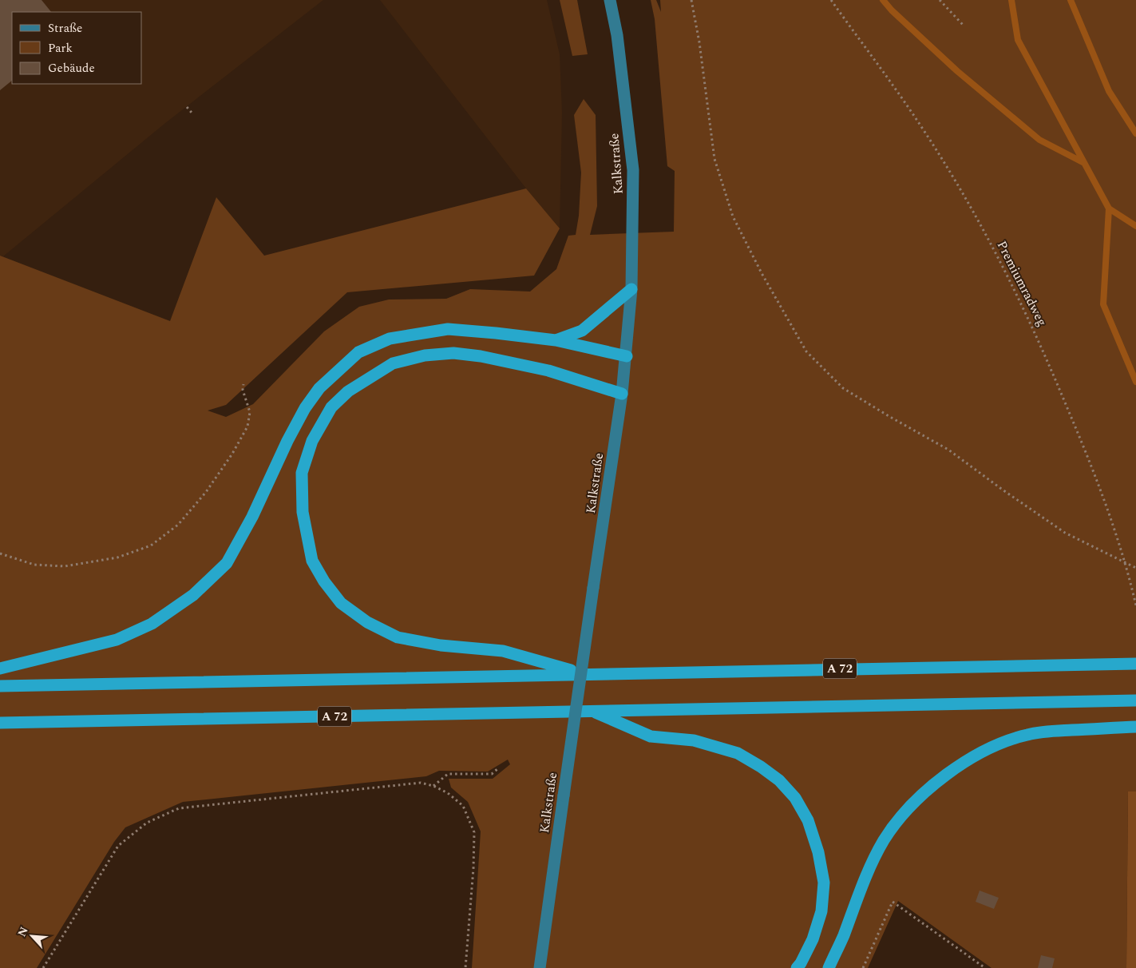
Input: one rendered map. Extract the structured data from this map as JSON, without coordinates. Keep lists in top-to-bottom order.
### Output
{
  "streets": {
    "highway": ["A 72"],
    "main road": ["Kalkstraße"],
    "path": ["Premiumradweg"]
  },
  "legend": ["Straße", "Park", "Gebäude"],
  "north": "top left"
}
